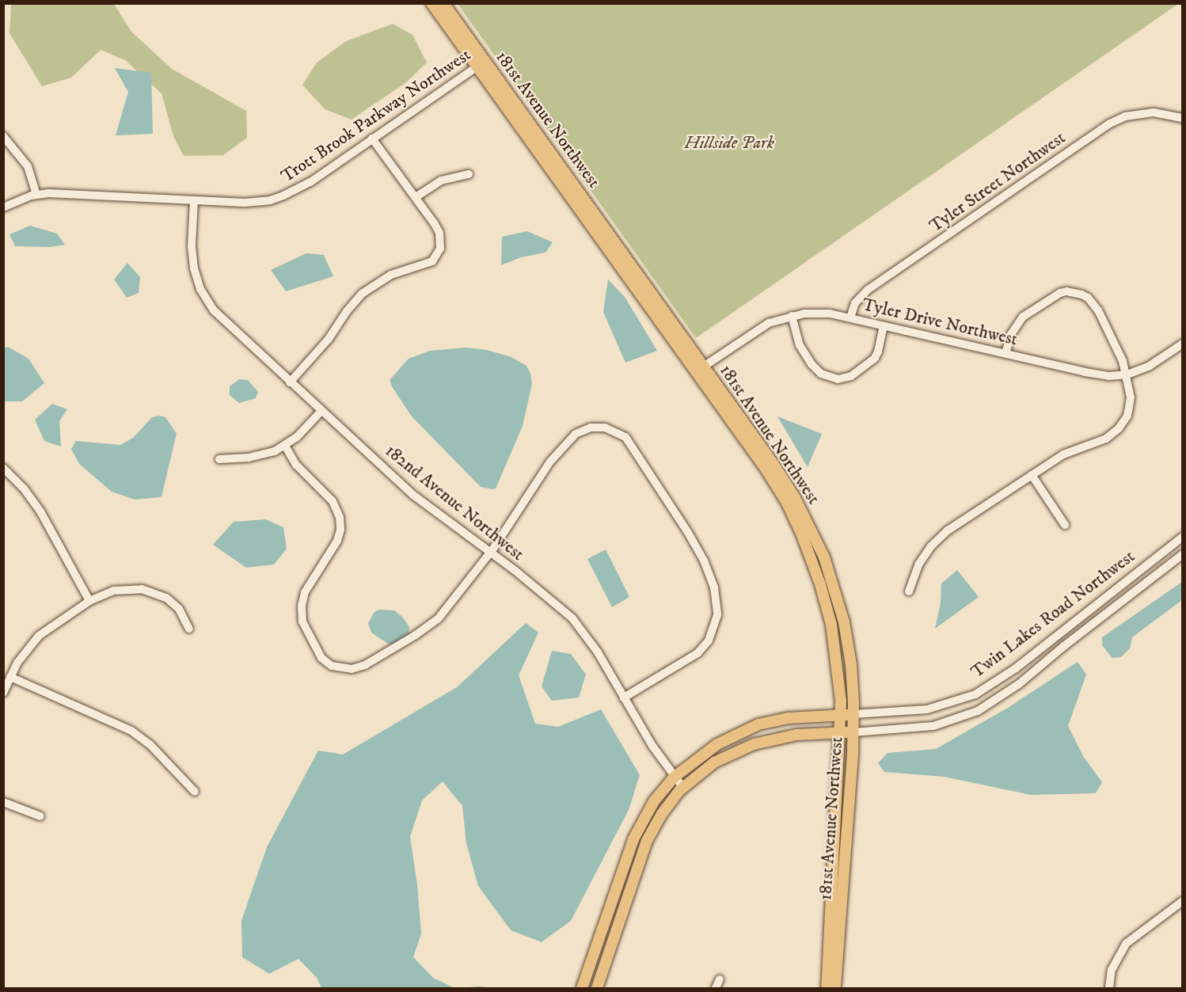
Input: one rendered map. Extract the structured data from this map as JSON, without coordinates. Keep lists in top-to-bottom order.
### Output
{
  "streets": {
    "main road": ["181st Avenue Northwest", "Twin Lakes Road Northwest"],
    "street": [
      "Trott Brook Parkway Northwest",
      "Tyler Street Northwest",
      "Tyler Drive Northwest",
      "182nd Avenue Northwest"
    ]
  },
  "crossings": [
    ["Trott Brook Parkway Northwest", "181st Avenue Northwest"],
    ["Trott Brook Parkway Northwest", "182nd Avenue Northwest"],
    ["181st Avenue Northwest", "Tyler Drive Northwest"],
    ["181st Avenue Northwest", "Twin Lakes Road Northwest"],
    ["Tyler Street Northwest", "Tyler Drive Northwest"],
    ["182nd Avenue Northwest", "Twin Lakes Road Northwest"]
  ],
  "parks": ["Hillside Park"]
}
